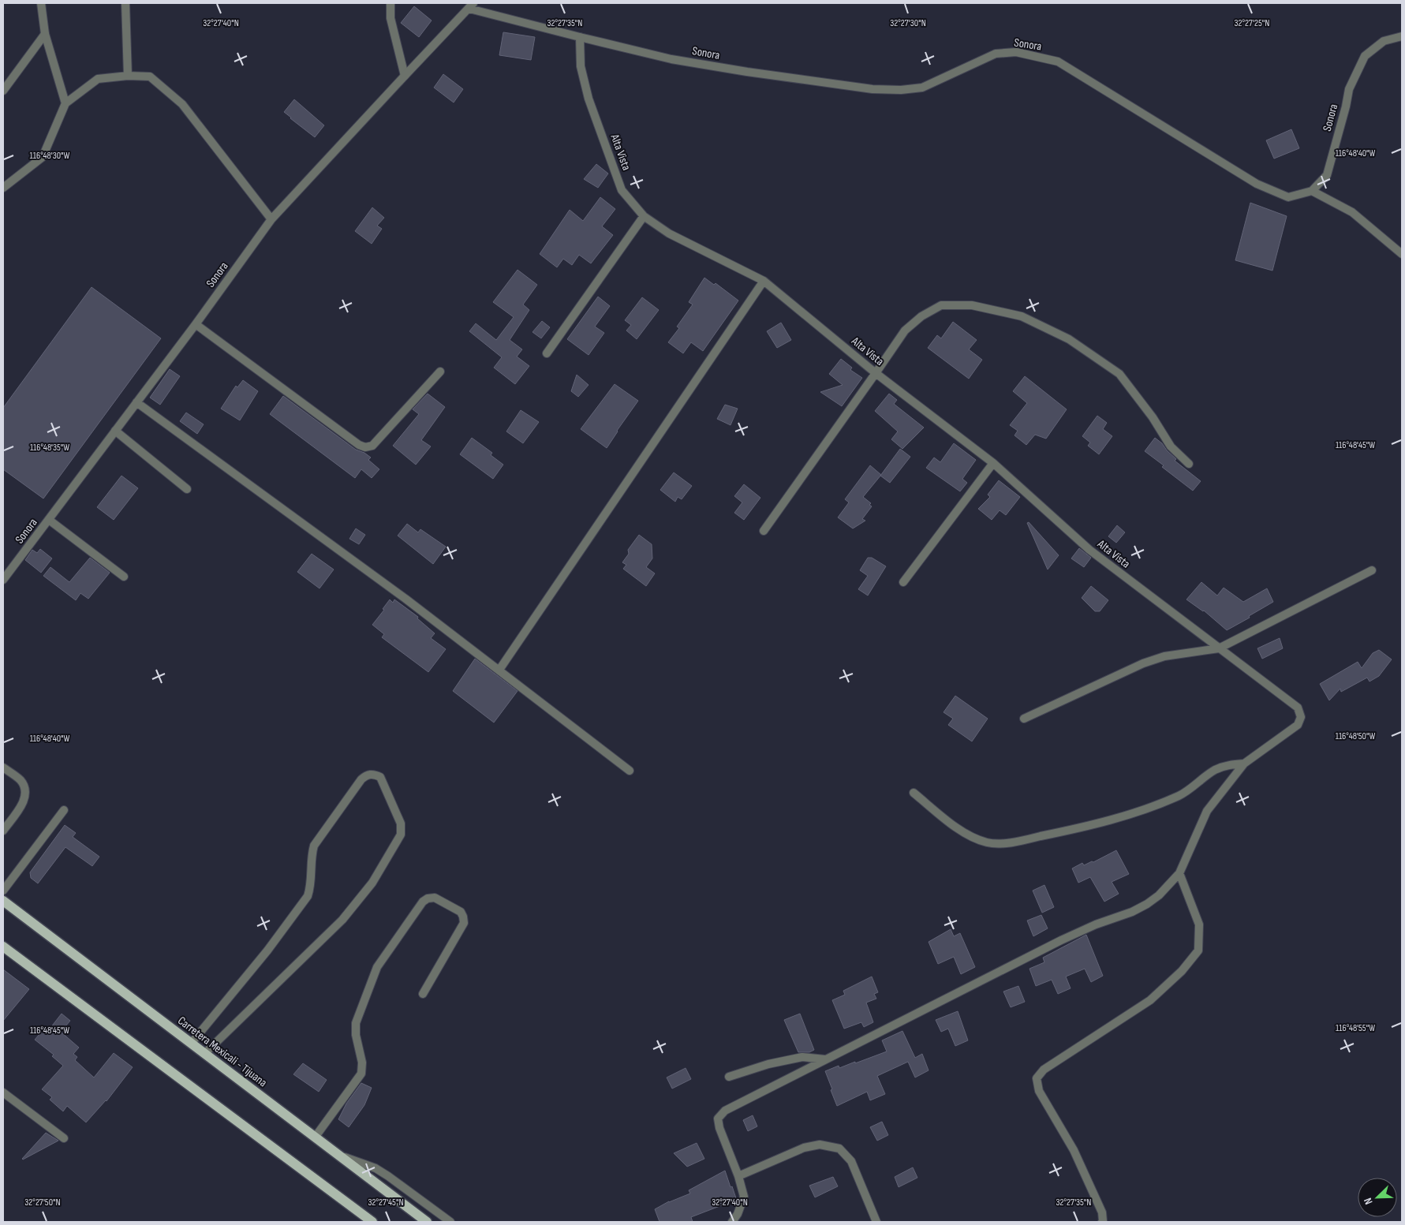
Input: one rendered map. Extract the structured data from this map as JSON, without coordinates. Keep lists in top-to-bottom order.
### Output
{
  "streets": {
    "main road": ["Carretera Mexicali - Tijuana"],
    "street": ["Sonora", "Alta Vista"]
  },
  "crossings": [
    ["Sonora", "Alta Vista"]
  ],
  "north": "bottom left",
  "coordinates": [
    "32°27'40\"N",
    "32°27'35\"N",
    "32°27'30\"N",
    "32°27'25\"N",
    "116°48'40\"W",
    "116°48'30\"W",
    "116°48'45\"W",
    "116°48'35\"W",
    "116°48'50\"W",
    "116°48'55\"W",
    "32°27'50\"N",
    "32°27'45\"N"
  ]
}
